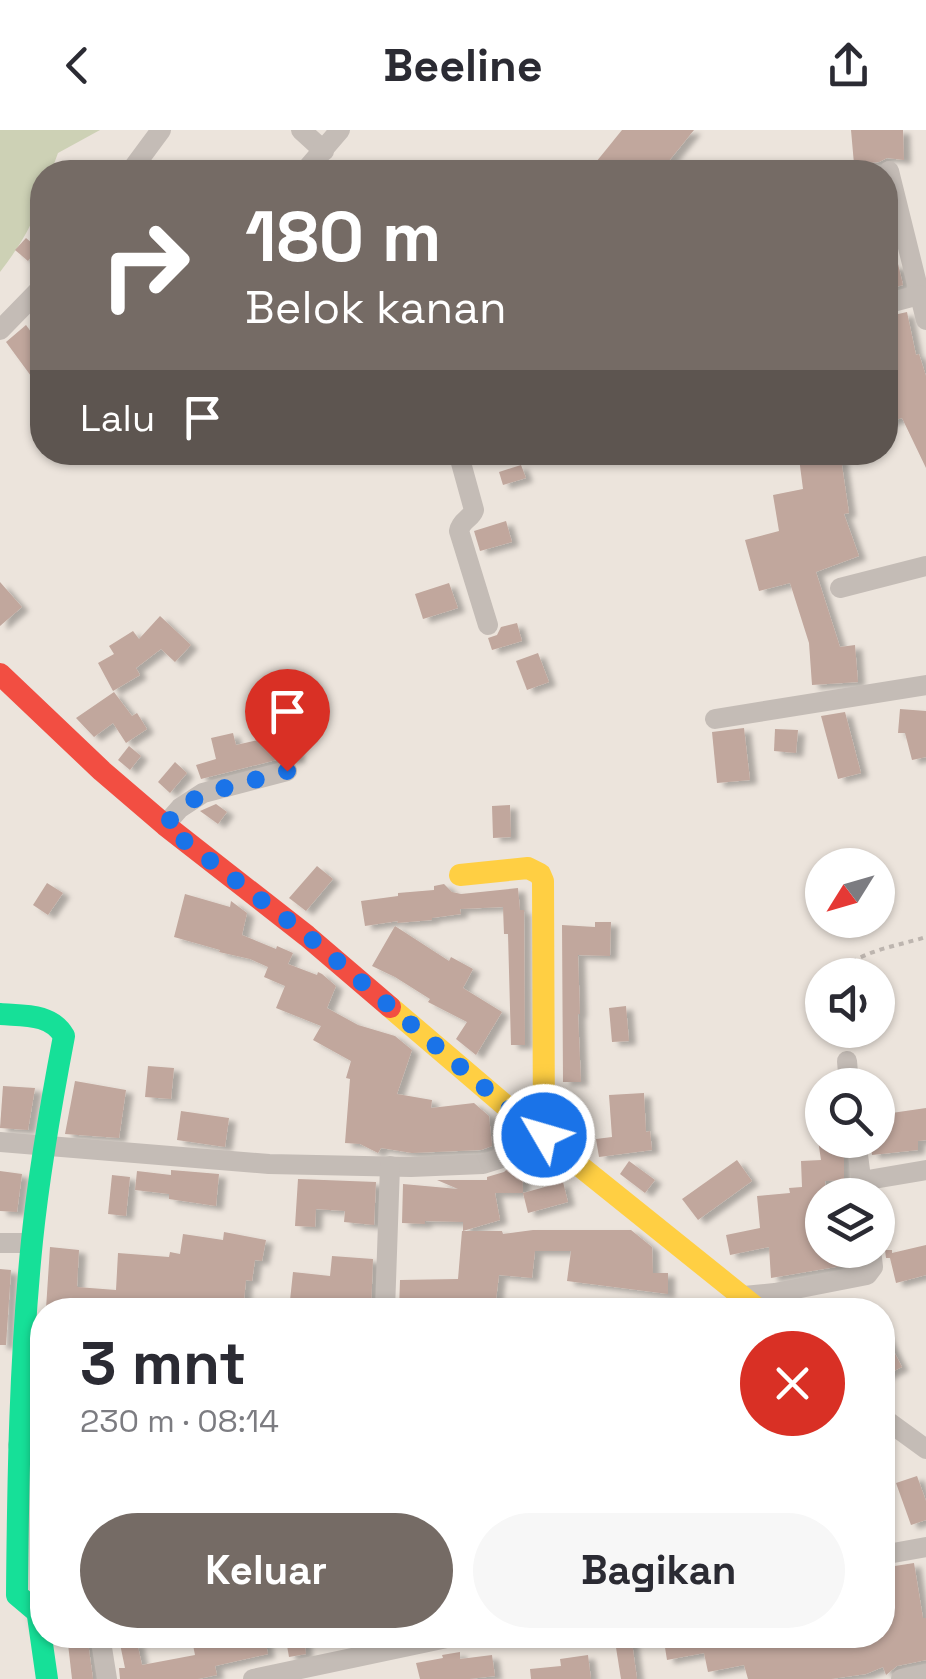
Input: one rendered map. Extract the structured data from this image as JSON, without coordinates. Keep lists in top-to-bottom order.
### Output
{
  "north": "bottom left",
  "page": {
    "header": "Beeline",
    "turn": ["180 m", "Belok kanan"],
    "then": "Lalu",
    "heading": ["3 mnt", "230 m · 08:14"],
    "buttons": ["Keluar", "Bagikan"]
  }
}
